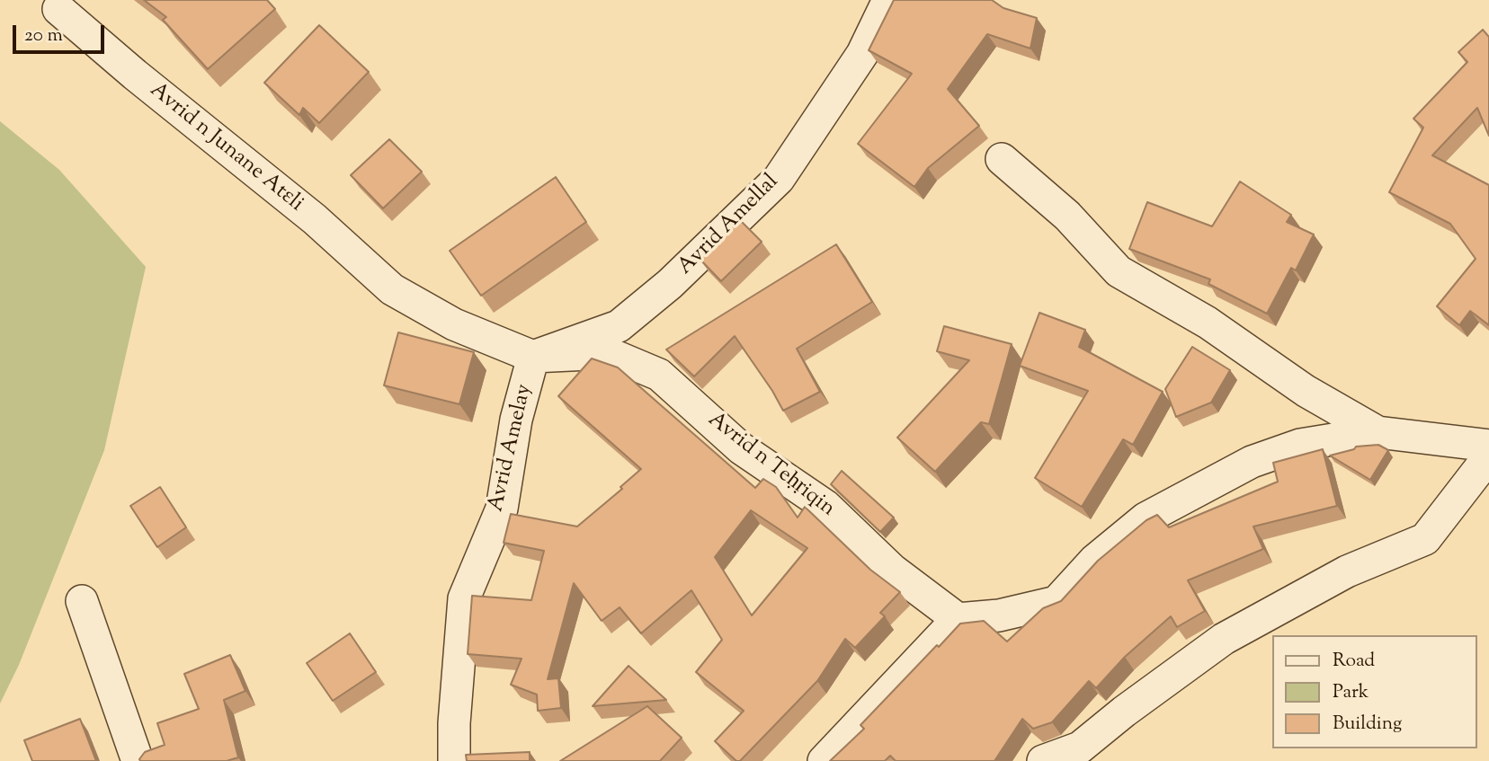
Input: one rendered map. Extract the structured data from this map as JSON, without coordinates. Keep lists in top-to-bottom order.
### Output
{
  "streets": {
    "street": [
      "Avrid n Junane Atɛli",
      "Avrid Amellal",
      "Avrid Amelay",
      "Avrid n Teḥṛiqin"
    ]
  },
  "crossings": [
    ["Avrid n Junane Atɛli", "Avrid n Teḥṛiqin"],
    ["Avrid Amellal", "Avrid Amelay"],
    ["Avrid Amellal", "Avrid n Teḥṛiqin"],
    ["Avrid Amelay", "Avrid n Teḥṛiqin"]
  ],
  "legend": ["Road", "Park", "Building"],
  "scale_bar": "20 m"
}
